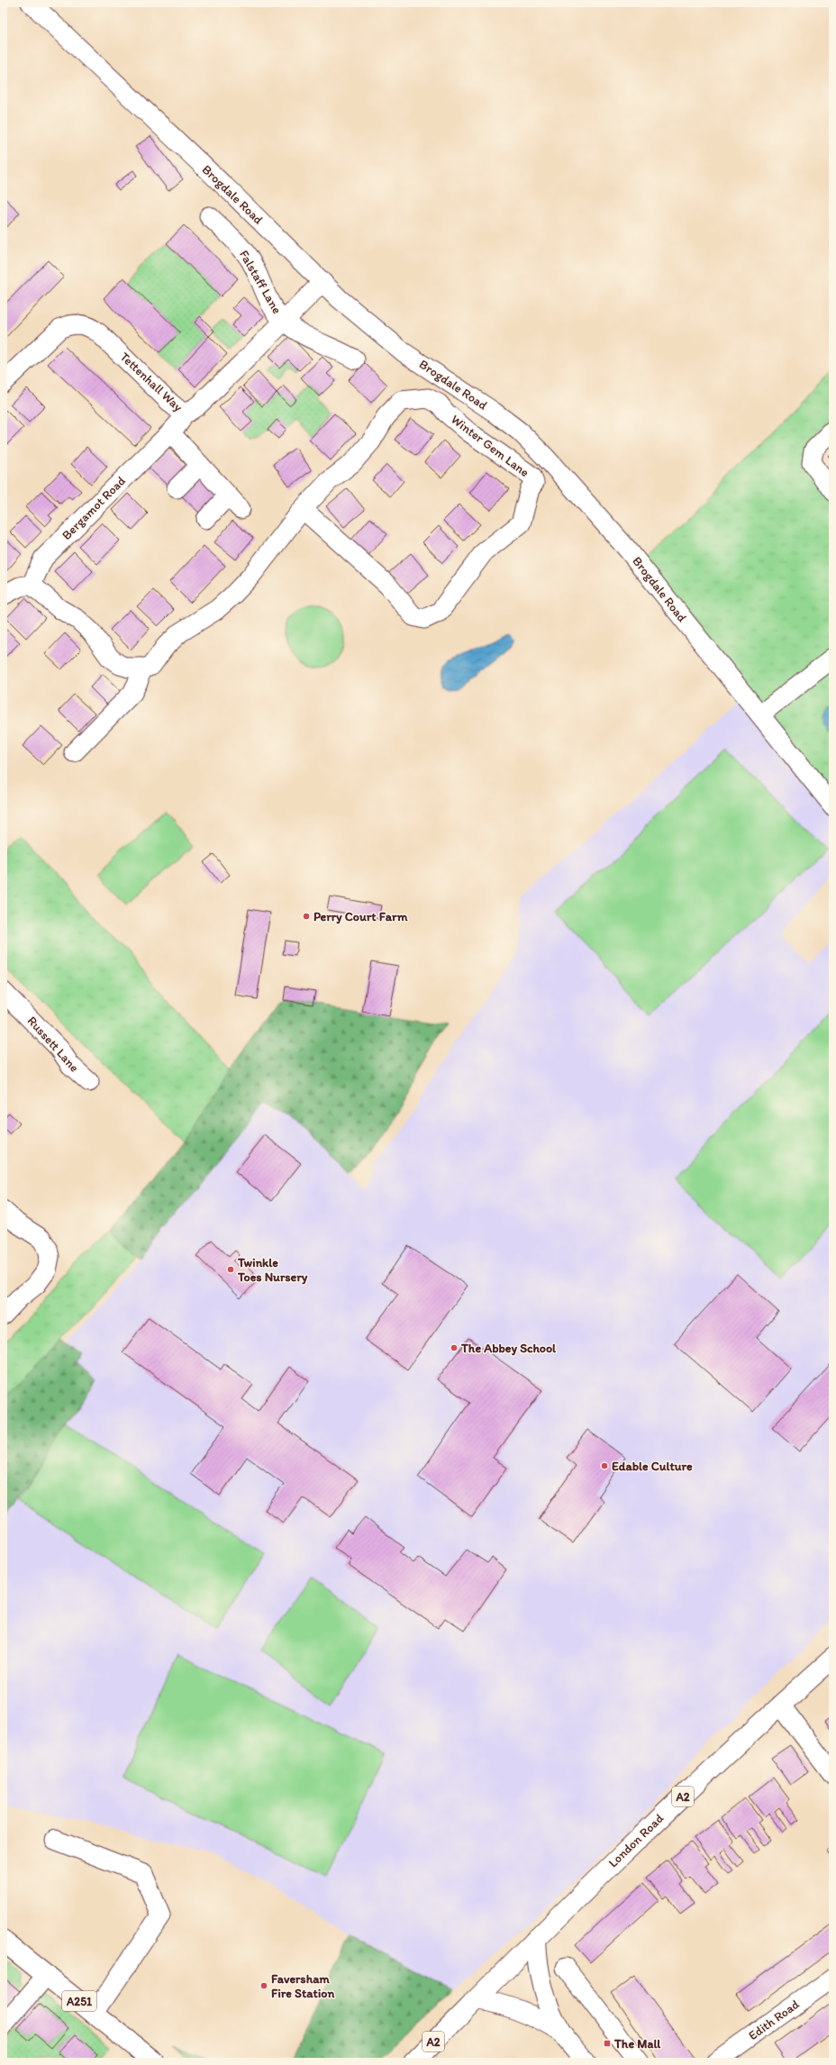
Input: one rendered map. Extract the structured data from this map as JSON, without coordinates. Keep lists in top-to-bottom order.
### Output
{
  "streets": {
    "main road": ["A2", "London Road", "A251"],
    "street": [
      "Brogdale Road",
      "Falstaff Lane",
      "Tettenhall Way",
      "Winter Gem Lane",
      "Bergamot Road",
      "Russett Lane",
      "Edith Road"
    ]
  },
  "crossings": [
    ["Brogdale Road", "Tettenhall Way"],
    ["Falstaff Lane", "Tettenhall Way"],
    ["Tettenhall Way", "Bergamot Road"],
    ["A2", "London Road"]
  ],
  "places": {
    "other": [
      "Perry Court Farm",
      "Twinkle Toes Nursery",
      "The Abbey School",
      "Edable Culture",
      "Faversham Fire Station"
    ],
    "transit": ["The Mall"]
  }
}
